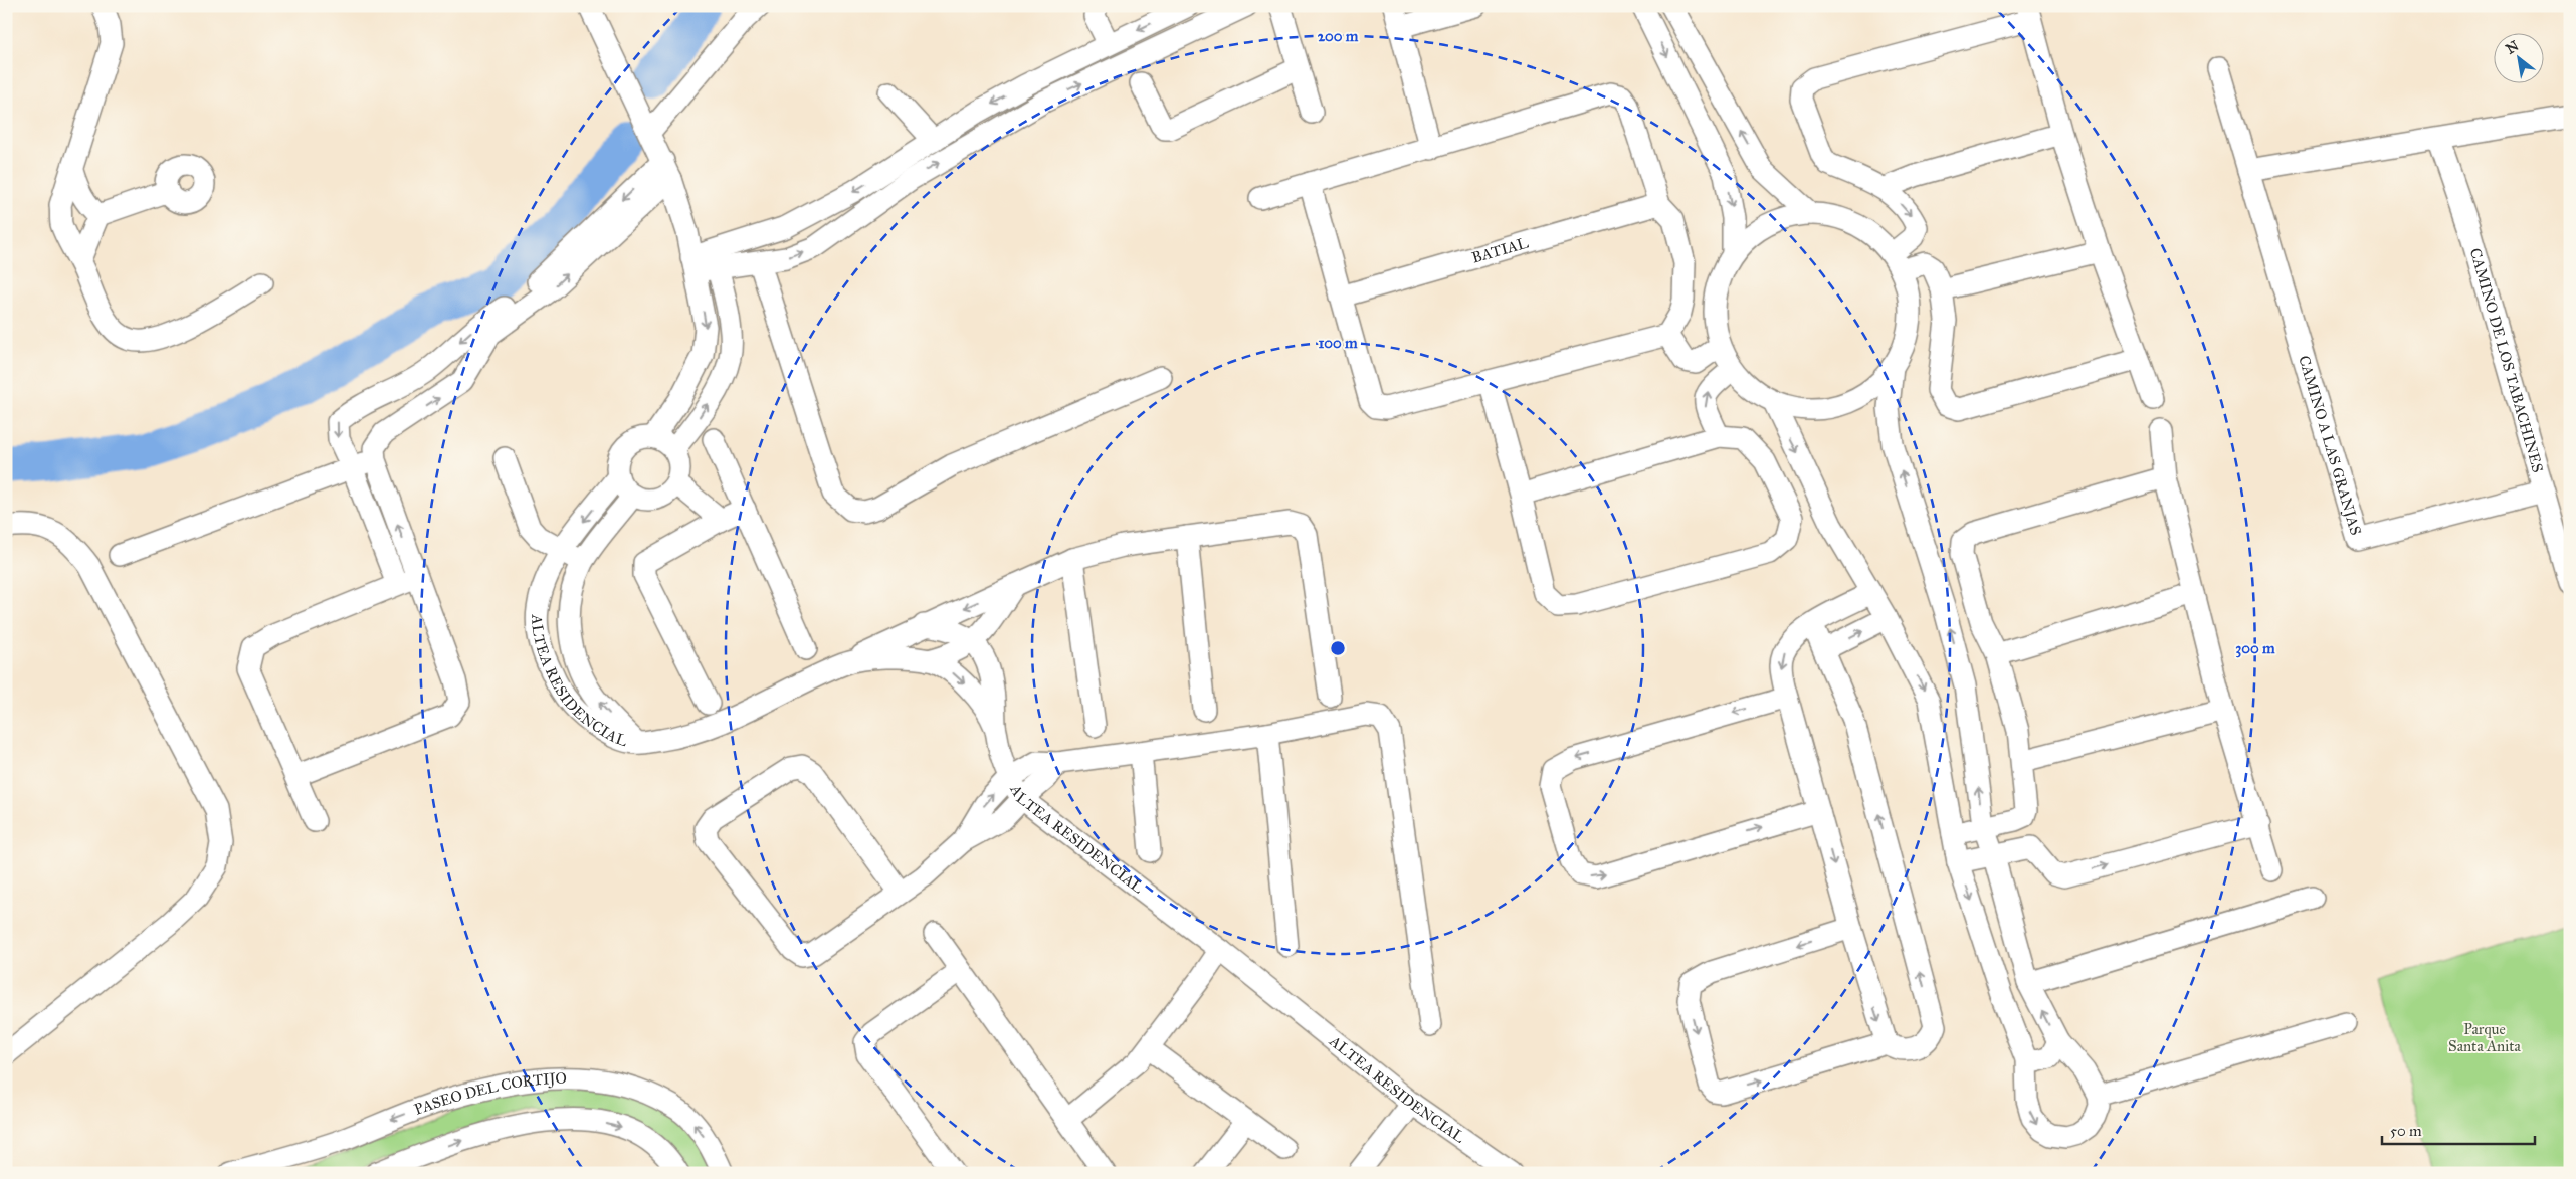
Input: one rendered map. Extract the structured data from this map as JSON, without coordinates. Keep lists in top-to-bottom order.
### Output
{
  "streets": {
    "street": [
      "BATIAL",
      "CAMINO DE LOS TABACHINES",
      "CAMINO A LAS GRANJAS",
      "ALTEA RESIDENCIAL",
      "PASEO DEL CORTIJO"
    ]
  },
  "crossings": [
    ["CAMINO DE LOS TABACHINES", "CAMINO A LAS GRANJAS"]
  ],
  "parks": ["Parque Santa Anita"],
  "scale_bar": "50 m",
  "north": "top left",
  "rings": ["200 m", "100 m", "300 m"]
}
